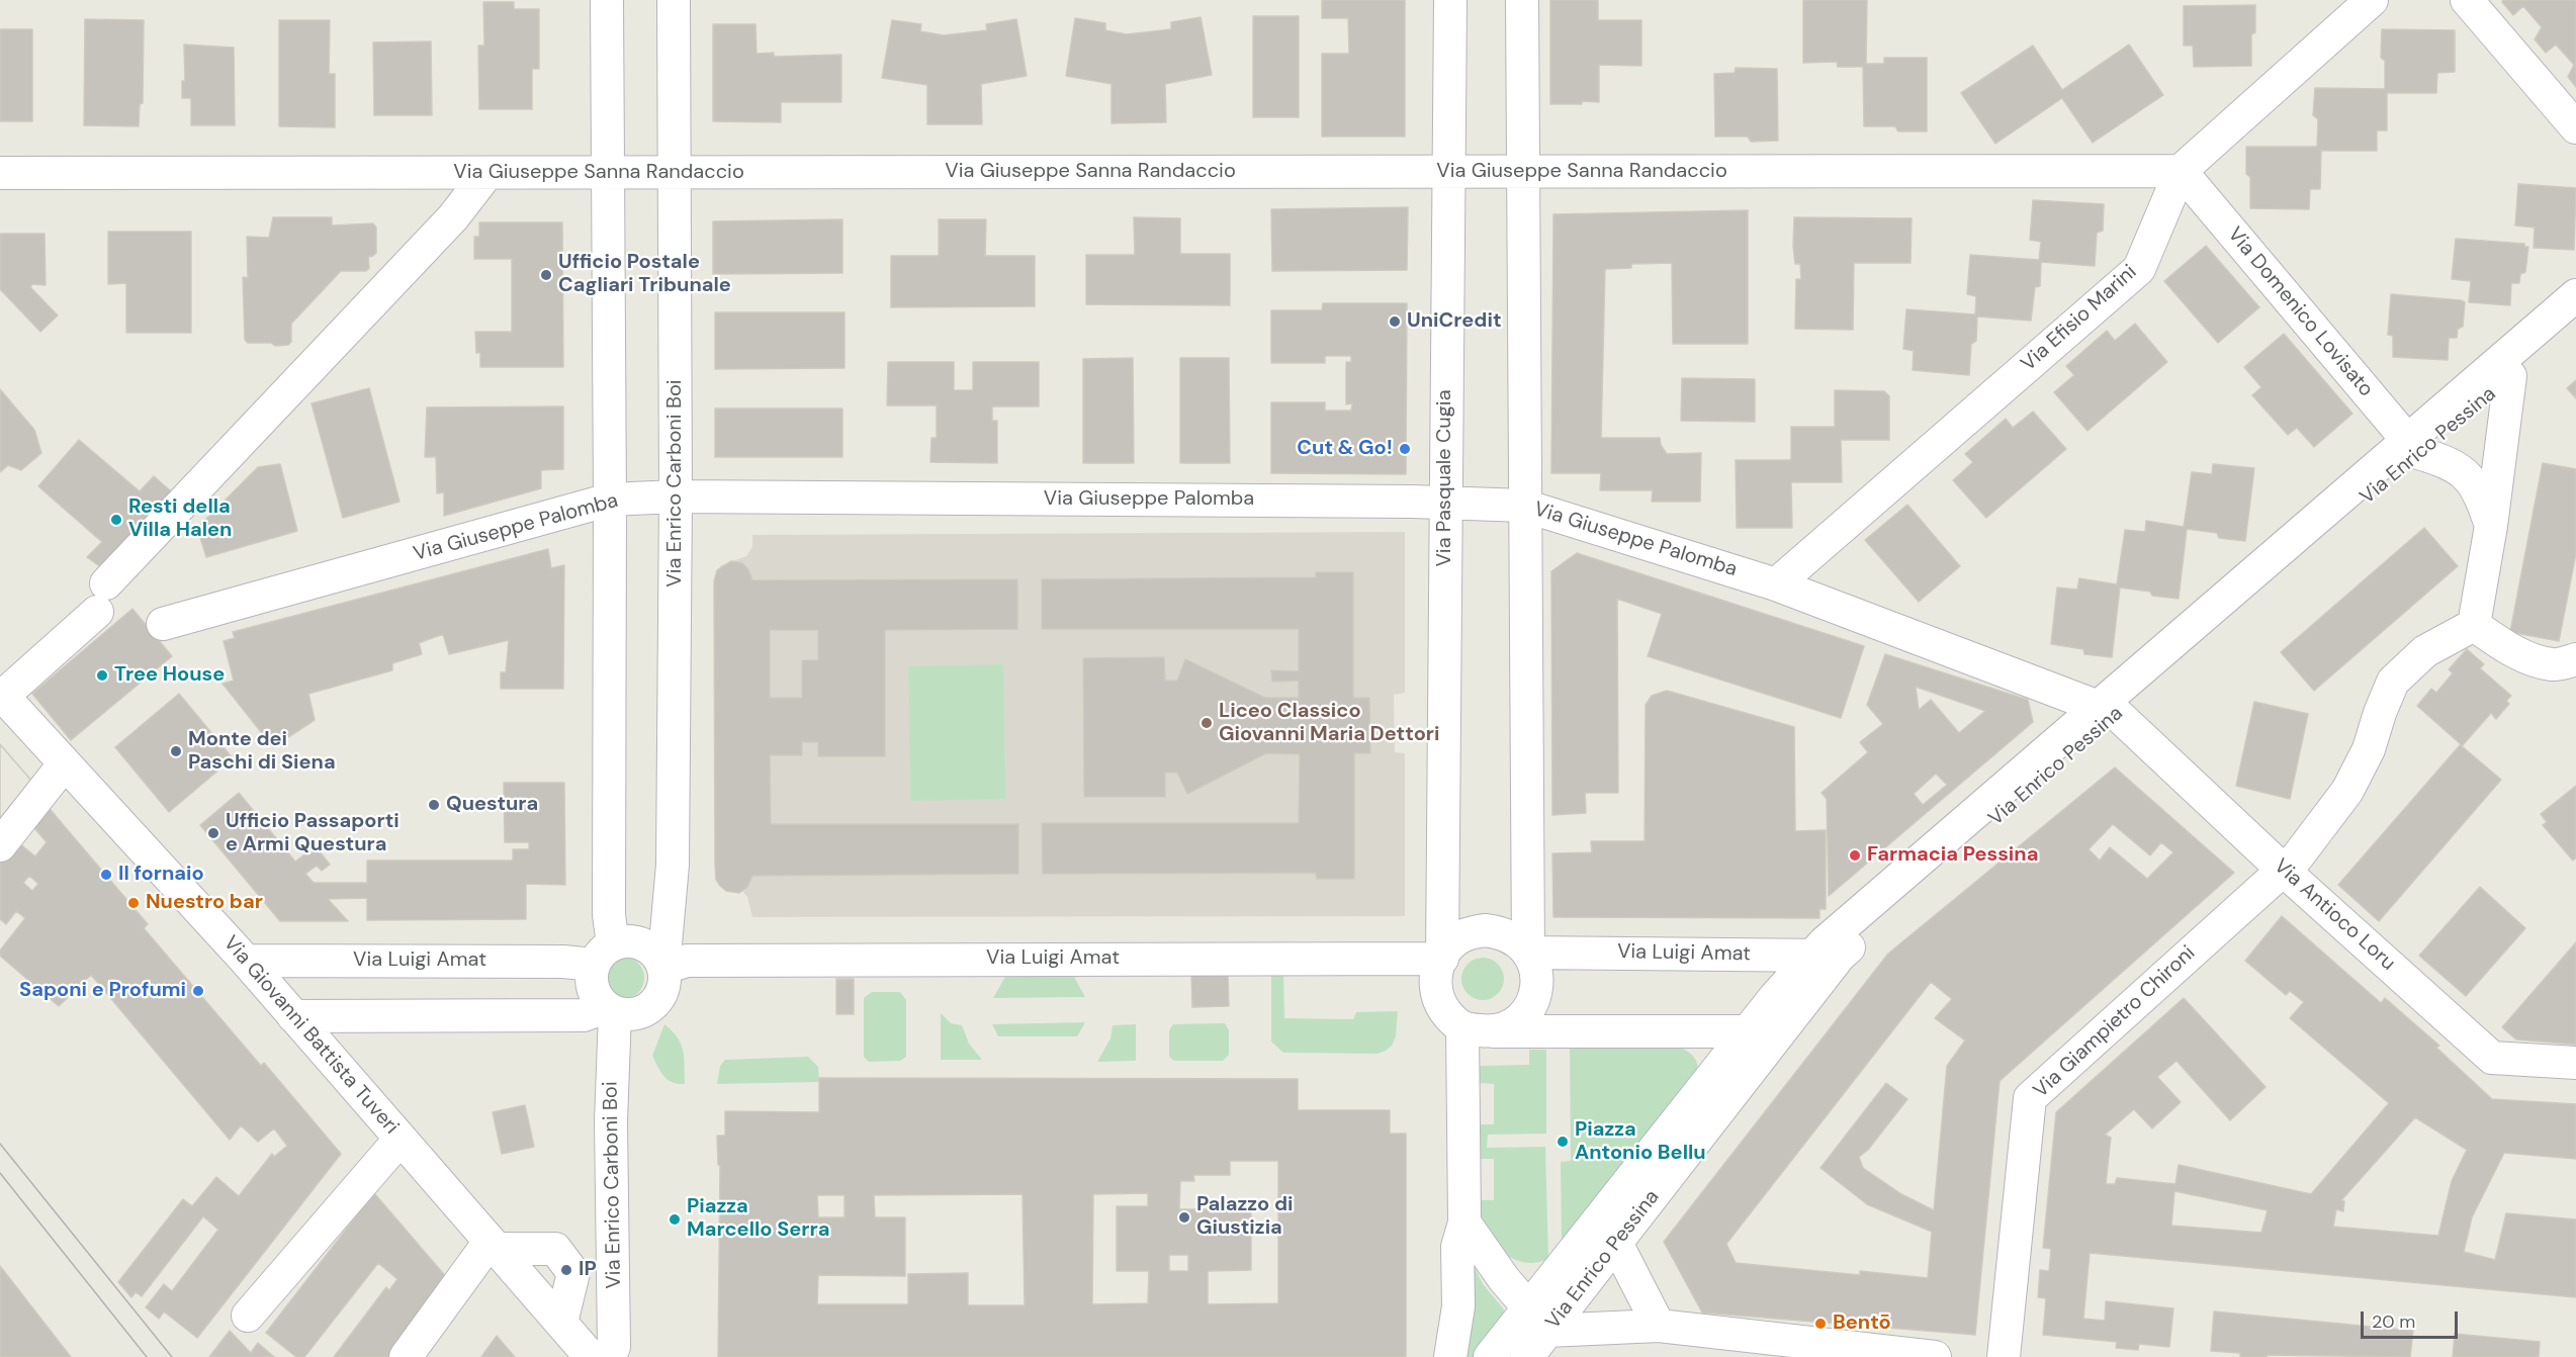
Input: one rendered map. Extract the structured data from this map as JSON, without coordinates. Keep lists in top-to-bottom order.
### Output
{
  "streets": {
    "street": [
      "Via Giuseppe Sanna Randaccio",
      "Via Domenico Lovisato",
      "Via Efisio Marini",
      "Via Enrico Pessina",
      "Via Pasquale Cugia",
      "Via Enrico Carboni Boi",
      "Via Giuseppe Palomba",
      "Via Antioco Loru",
      "Via Luigi Amat",
      "Via Giampietro Chironi",
      "Via Giovanni Battista Tuveri"
    ]
  },
  "crossings": [
    ["Via Giuseppe Sanna Randaccio", "Via Domenico Lovisato"],
    ["Via Giuseppe Sanna Randaccio", "Via Efisio Marini"],
    ["Via Giuseppe Sanna Randaccio", "Via Pasquale Cugia"],
    ["Via Giuseppe Sanna Randaccio", "Via Enrico Carboni Boi"],
    ["Via Domenico Lovisato", "Via Efisio Marini"],
    ["Via Domenico Lovisato", "Via Enrico Pessina"],
    ["Via Efisio Marini", "Via Giuseppe Palomba"],
    ["Via Enrico Pessina", "Via Giuseppe Palomba"],
    ["Via Enrico Pessina", "Via Antioco Loru"],
    ["Via Enrico Pessina", "Via Luigi Amat"],
    ["Via Pasquale Cugia", "Via Giuseppe Palomba"],
    ["Via Pasquale Cugia", "Via Luigi Amat"],
    ["Via Enrico Carboni Boi", "Via Giuseppe Palomba"],
    ["Via Enrico Carboni Boi", "Via Luigi Amat"],
    ["Via Enrico Carboni Boi", "Via Giovanni Battista Tuveri"],
    ["Via Giuseppe Palomba", "Via Antioco Loru"],
    ["Via Antioco Loru", "Via Giampietro Chironi"],
    ["Via Luigi Amat", "Via Giovanni Battista Tuveri"]
  ],
  "places": [
    "Ufficio Postale Cagliari Tribunale",
    "UniCredit",
    "Cut & Go!",
    "Resti della Villa Halen",
    "Tree House",
    "Liceo Classico Giovanni Maria Dettori",
    "Monte dei Paschi di Siena",
    "Questura",
    "Ufficio Passaporti e Armi Questura",
    "Farmacia Pessina",
    "Il fornaio",
    "Nuestro bar",
    "Saponi e Profumi",
    "Piazza Antonio Bellu",
    "Palazzo di Giustizia",
    "Piazza Marcello Serra",
    "IP",
    "Bentō"
  ],
  "scale_bar": "20 m"
}
